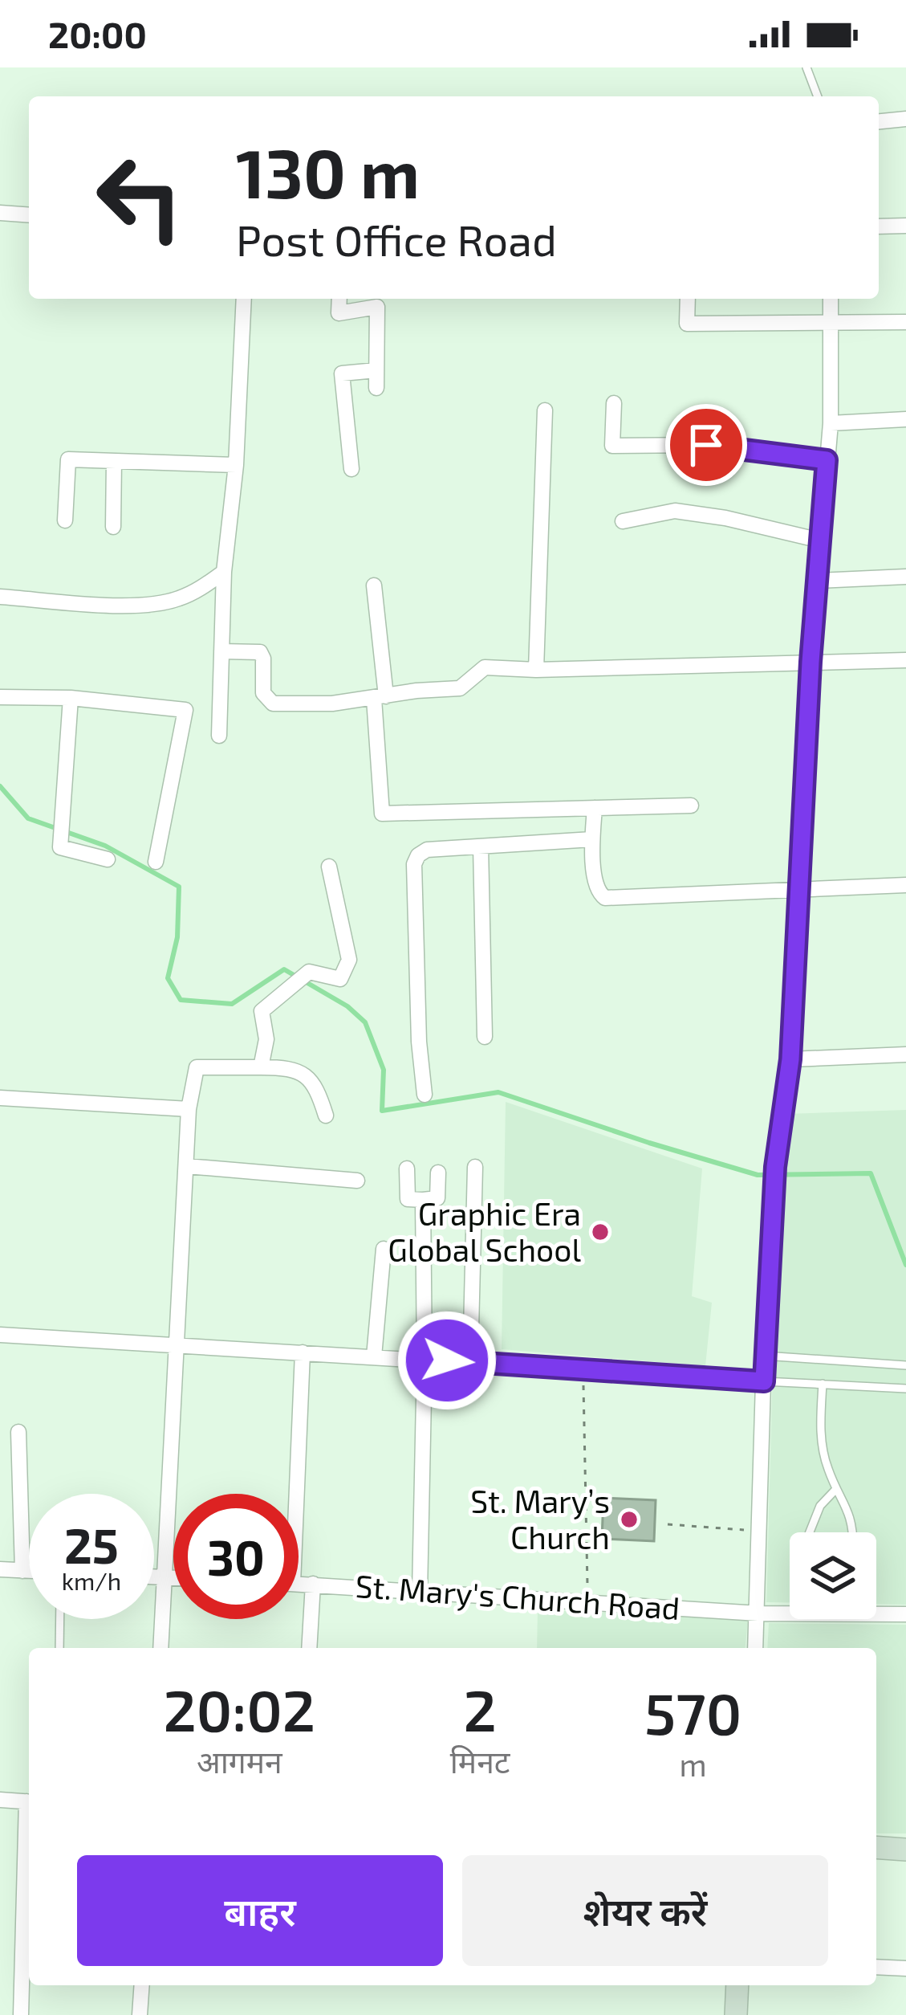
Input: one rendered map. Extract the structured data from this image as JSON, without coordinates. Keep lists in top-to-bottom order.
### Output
{
  "streets": {
    "street": ["St. Mary's Church Road"]
  },
  "places": ["Graphic Era Global School", "St. Mary’s Church"],
  "page": {
    "status": "20:00",
    "turn": ["130 m", "Post Office Road"],
    "speed": "25 km/h",
    "limit": "30",
    "eta": [
      "20:02",
      "आगमन",
      "2",
      "मिनट",
      "570",
      "m"
    ],
    "buttons": ["बाहर", "शेयर करें"]
  }
}
